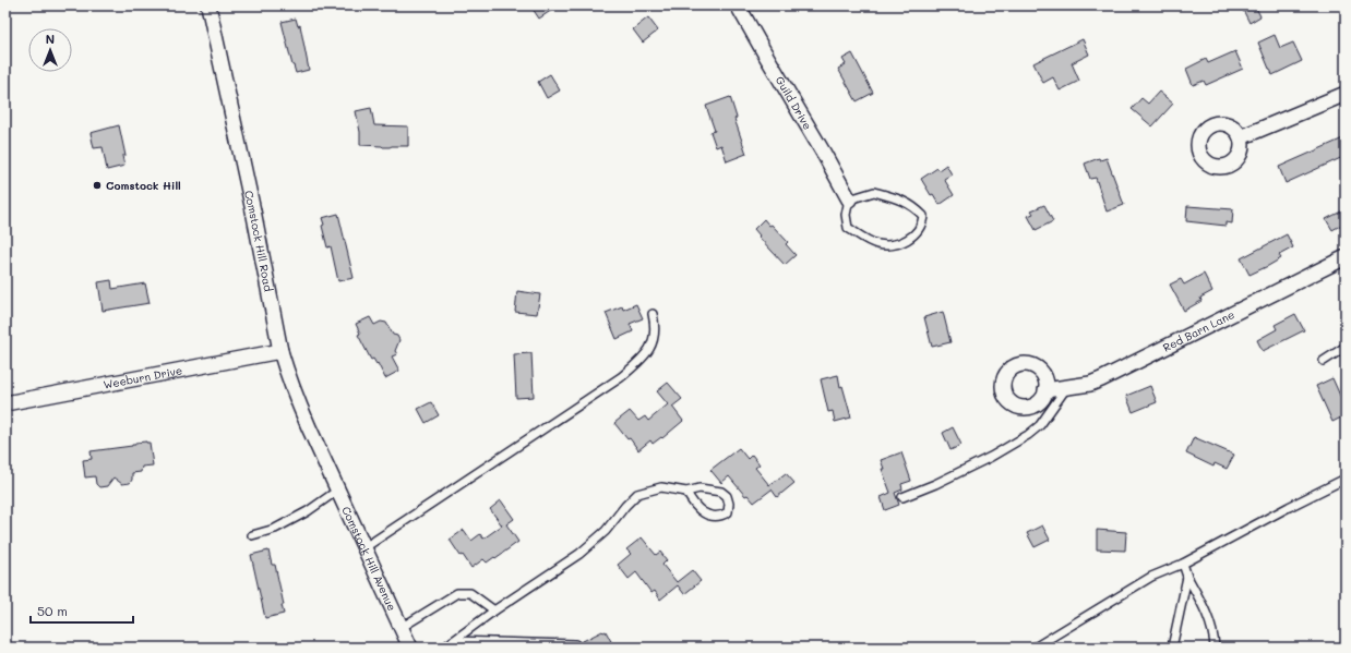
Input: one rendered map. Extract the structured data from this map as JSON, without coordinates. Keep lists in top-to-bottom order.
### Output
{
  "streets": {
    "street": [
      "Guild Drive",
      "Comstock Hill Road",
      "Red Barn Lane",
      "Weeburn Drive",
      "Comstock Hill Avenue"
    ]
  },
  "crossings": [
    ["Comstock Hill Road", "Weeburn Drive"],
    ["Comstock Hill Road", "Comstock Hill Avenue"]
  ],
  "places": ["Comstock Hill"],
  "scale_bar": "50 m",
  "north": "top"
}
